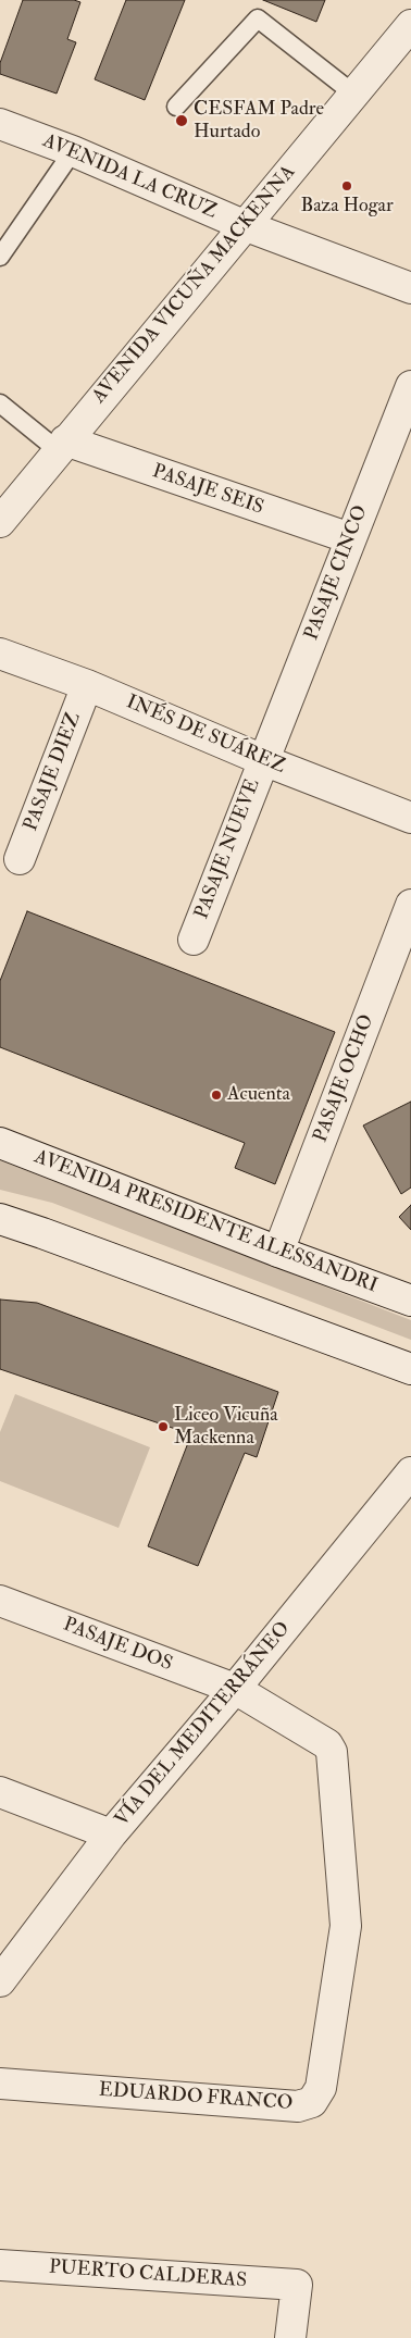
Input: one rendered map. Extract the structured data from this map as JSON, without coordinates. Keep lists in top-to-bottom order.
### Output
{
  "streets": {
    "street": [
      "AVENIDA LA CRUZ",
      "AVENIDA VICUÑA MACKENNA",
      "PASAJE SEIS",
      "PASAJE CINCO",
      "INÉS DE SUÁREZ",
      "PASAJE DIEZ",
      "PASAJE NUEVE",
      "PASAJE OCHO",
      "AVENIDA PRESIDENTE ALESSANDRI",
      "PASAJE DOS",
      "VÍA DEL MEDITERRÁNEO",
      "EDUARDO FRANCO",
      "PUERTO CALDERAS"
    ]
  },
  "crossings": [
    ["AVENIDA LA CRUZ", "AVENIDA VICUÑA MACKENNA"],
    ["AVENIDA VICUÑA MACKENNA", "PASAJE SEIS"],
    ["PASAJE SEIS", "PASAJE CINCO"],
    ["PASAJE CINCO", "INÉS DE SUÁREZ"],
    ["PASAJE CINCO", "PASAJE NUEVE"],
    ["INÉS DE SUÁREZ", "PASAJE DIEZ"],
    ["INÉS DE SUÁREZ", "PASAJE NUEVE"],
    ["PASAJE OCHO", "AVENIDA PRESIDENTE ALESSANDRI"],
    ["PASAJE DOS", "VÍA DEL MEDITERRÁNEO"],
    ["PASAJE DOS", "EDUARDO FRANCO"],
    ["VÍA DEL MEDITERRÁNEO", "EDUARDO FRANCO"]
  ],
  "places": [
    "CESFAM Padre Hurtado",
    "Baza Hogar",
    "Acuenta",
    "Liceo Vicuña Mackenna"
  ]
}
